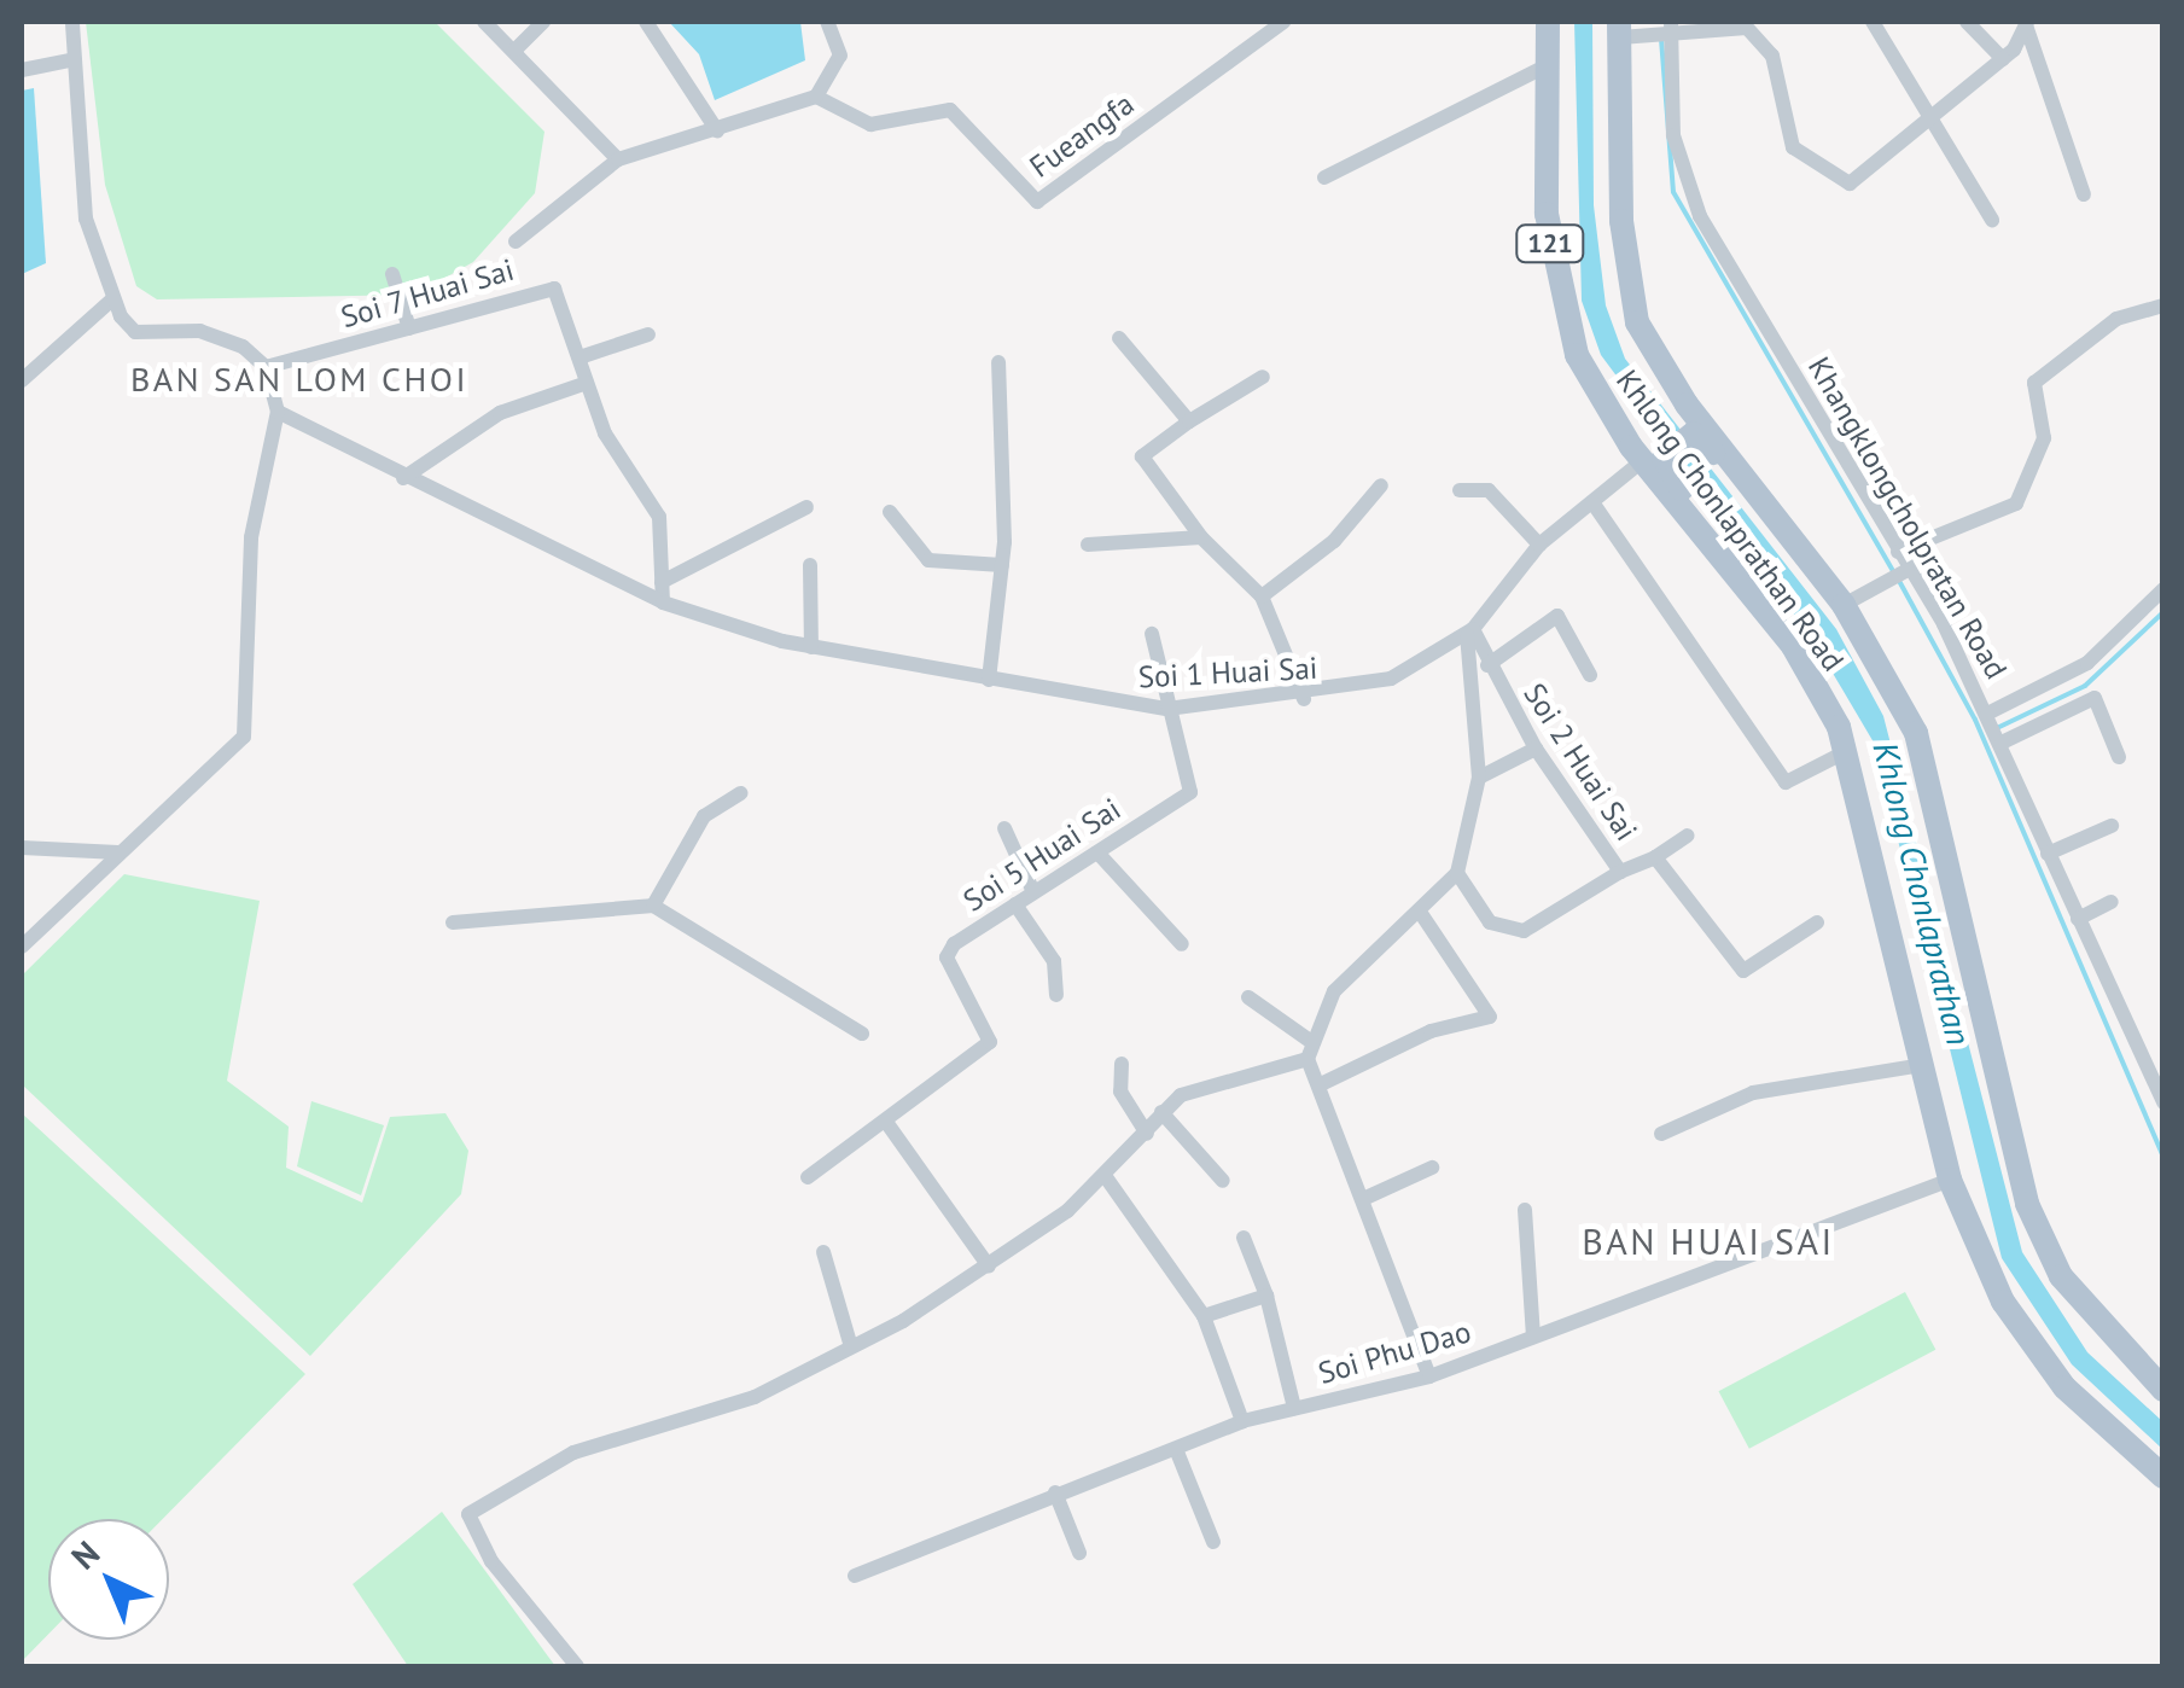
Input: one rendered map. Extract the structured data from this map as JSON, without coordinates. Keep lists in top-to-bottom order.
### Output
{
  "streets": {
    "main road": ["121", "Khlong Chonlaprathan Road"],
    "street": [
      "Fueangfa",
      "Soi 7 Huai Sai",
      "Khangklongcholpratan Road",
      "Soi 1 Huai Sai",
      "Soi 2 Huai Sai",
      "Soi 5 Huai Sai",
      "Soi Phu Dao"
    ]
  },
  "crossings": [
    ["Soi 7 Huai Sai", "Soi 1 Huai Sai"],
    ["Khlong Chonlaprathan Road", "Soi 1 Huai Sai"],
    ["Khlong Chonlaprathan Road", "Soi Phu Dao"],
    ["Soi 1 Huai Sai", "Soi 2 Huai Sai"],
    ["Soi 1 Huai Sai", "Soi 5 Huai Sai"]
  ],
  "districts": ["BAN SAN LOM CHOI", "BAN HUAI SAI"],
  "water": ["Khlong Chonlaprathan"],
  "north": "top left"
}
